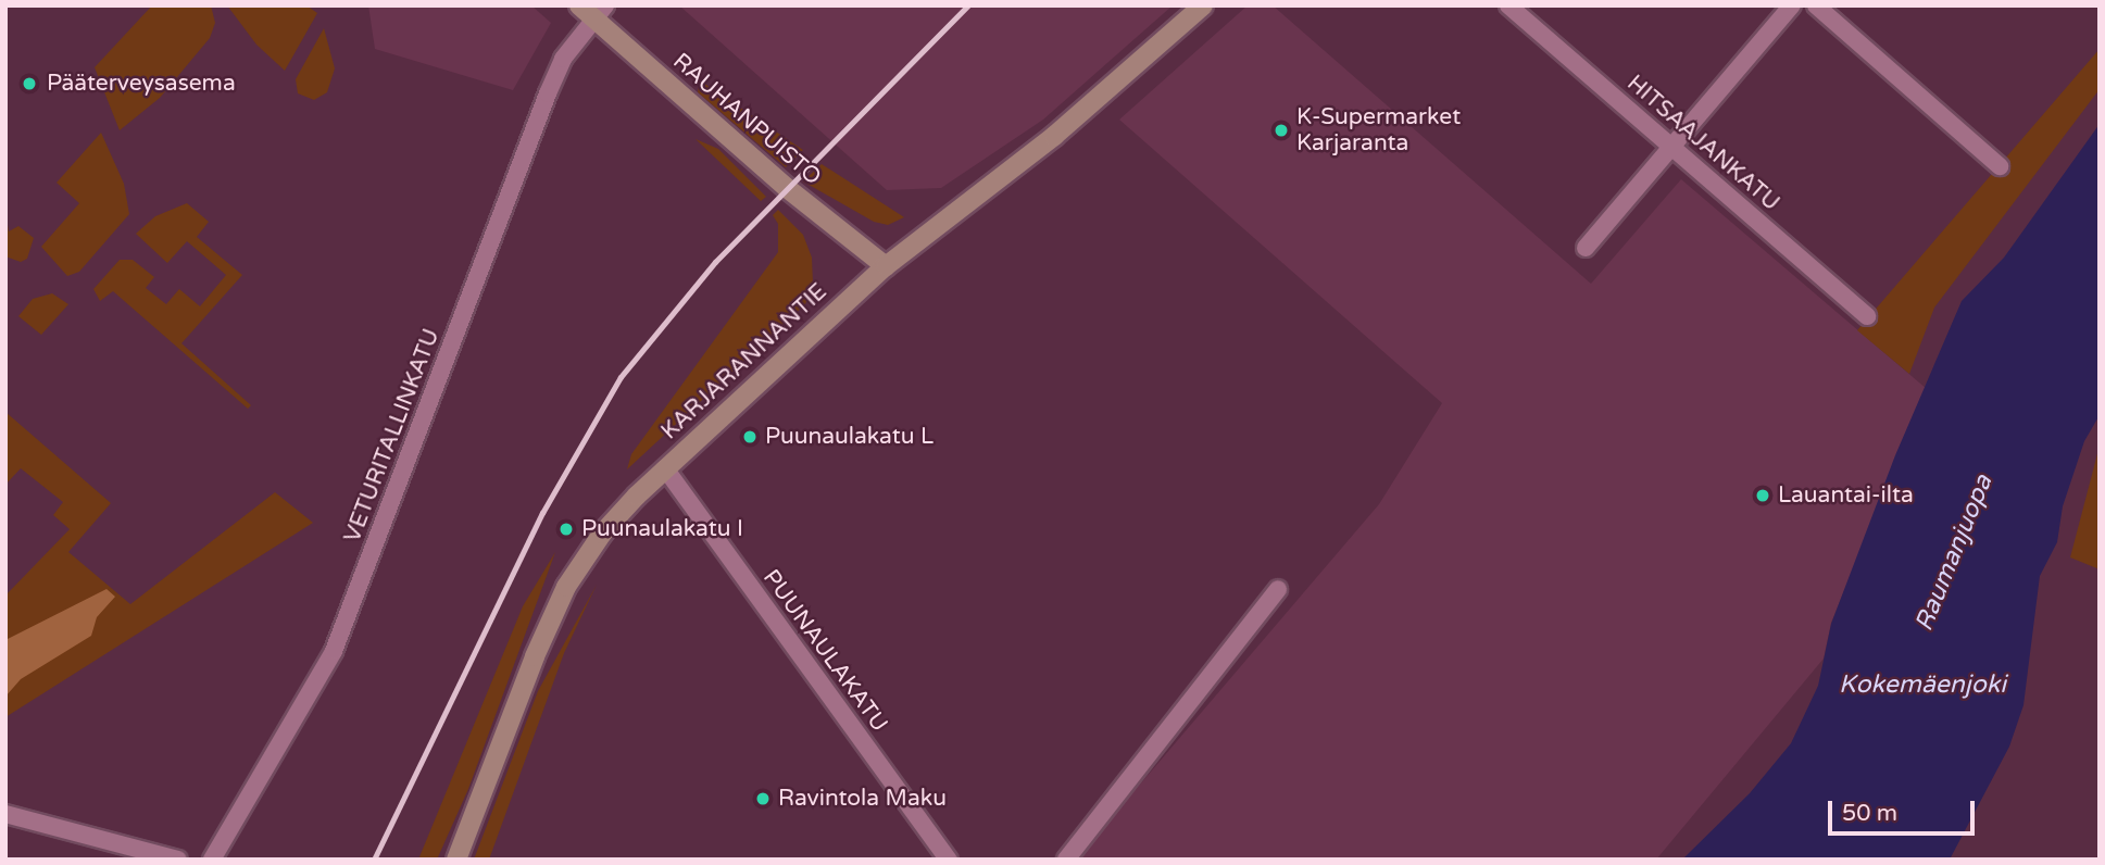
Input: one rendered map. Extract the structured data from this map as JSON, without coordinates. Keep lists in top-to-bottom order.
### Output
{
  "streets": {
    "main road": ["RAUHANPUISTO", "KARJARANNANTIE"],
    "street": ["HITSAAJANKATU", "VETURITALLINKATU", "PUUNAULAKATU"]
  },
  "crossings": [
    ["RAUHANPUISTO", "KARJARANNANTIE"],
    ["RAUHANPUISTO", "VETURITALLINKATU"],
    ["KARJARANNANTIE", "PUUNAULAKATU"]
  ],
  "water": ["Raumanjuopa", "Kokemäenjoki"],
  "places": [
    "Pääterveysasema",
    "K-Supermarket Karjaranta",
    "Puunaulakatu L",
    "Lauantai-ilta",
    "Puunaulakatu I",
    "Ravintola Maku"
  ],
  "scale_bar": "50 m"
}
